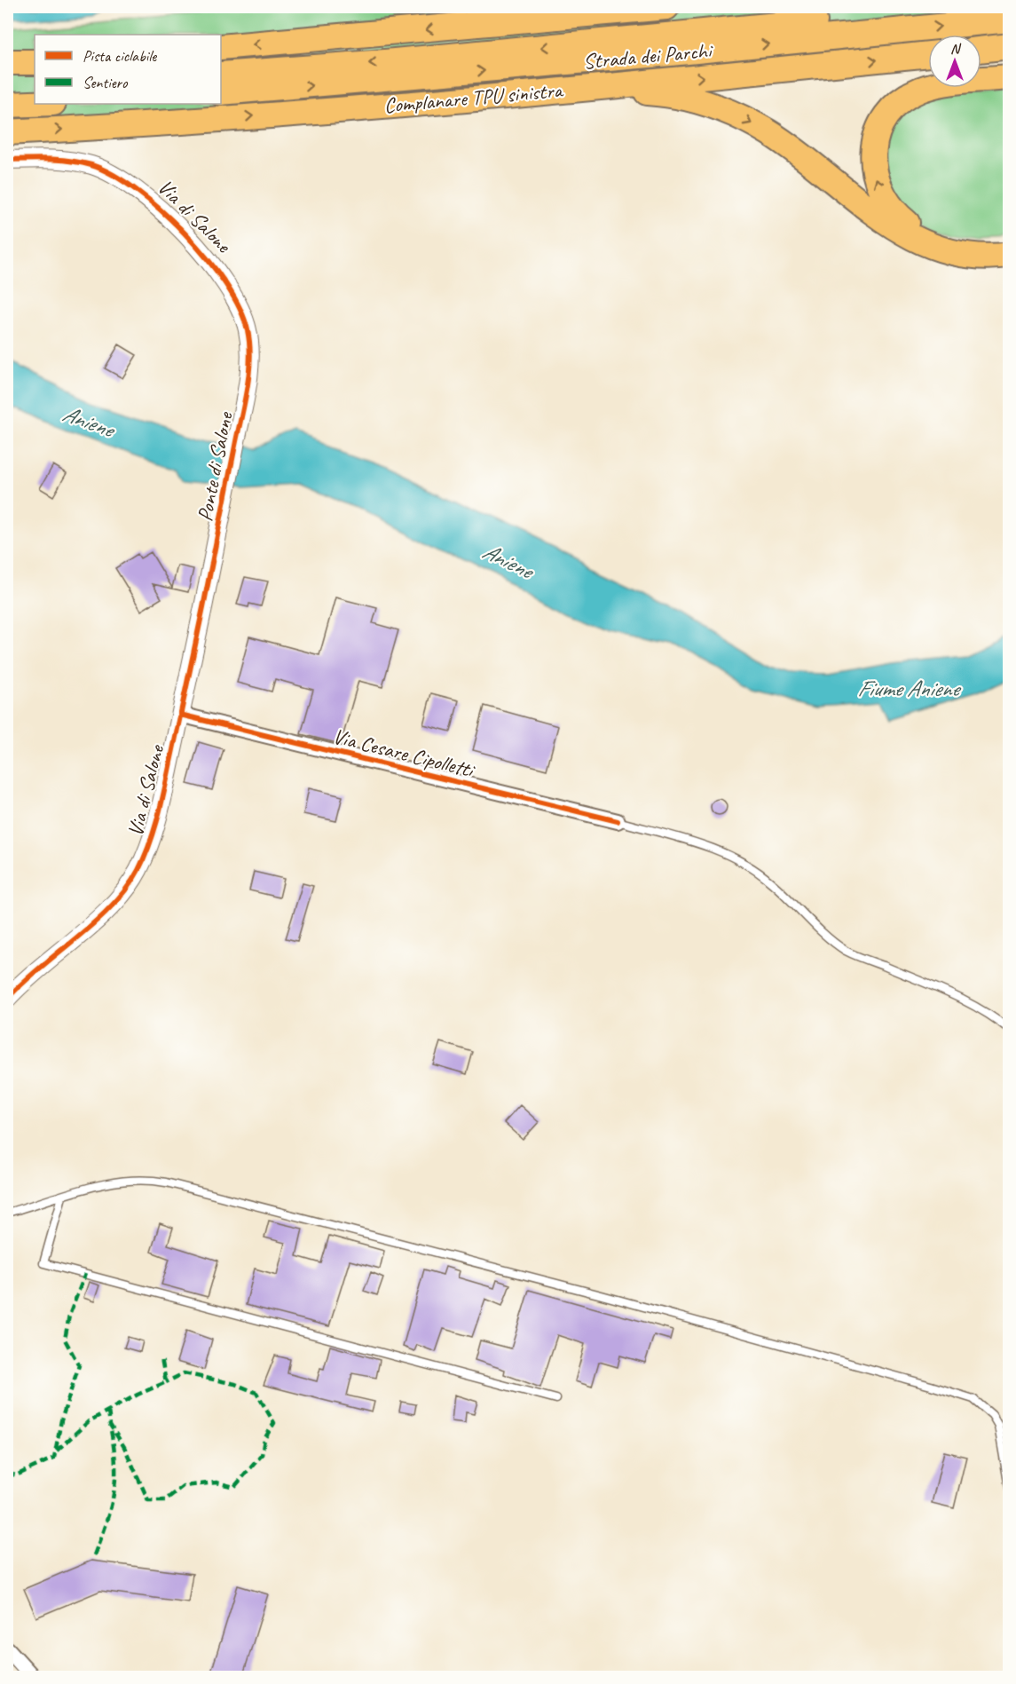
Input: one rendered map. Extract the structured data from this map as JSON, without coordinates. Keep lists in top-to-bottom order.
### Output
{
  "streets": {
    "highway": ["Strada dei Parchi", "Complanare TPU sinistra"],
    "street": ["Via di Salone", "Ponte di Salone", "Via Cesare Cipolletti"]
  },
  "crossings": [
    ["Via di Salone", "Ponte di Salone"],
    ["Via di Salone", "Via Cesare Cipolletti"]
  ],
  "water": ["Aniene", "Fiume Aniene"],
  "legend": ["Pista ciclabile", "Sentiero"],
  "north": "top"
}
